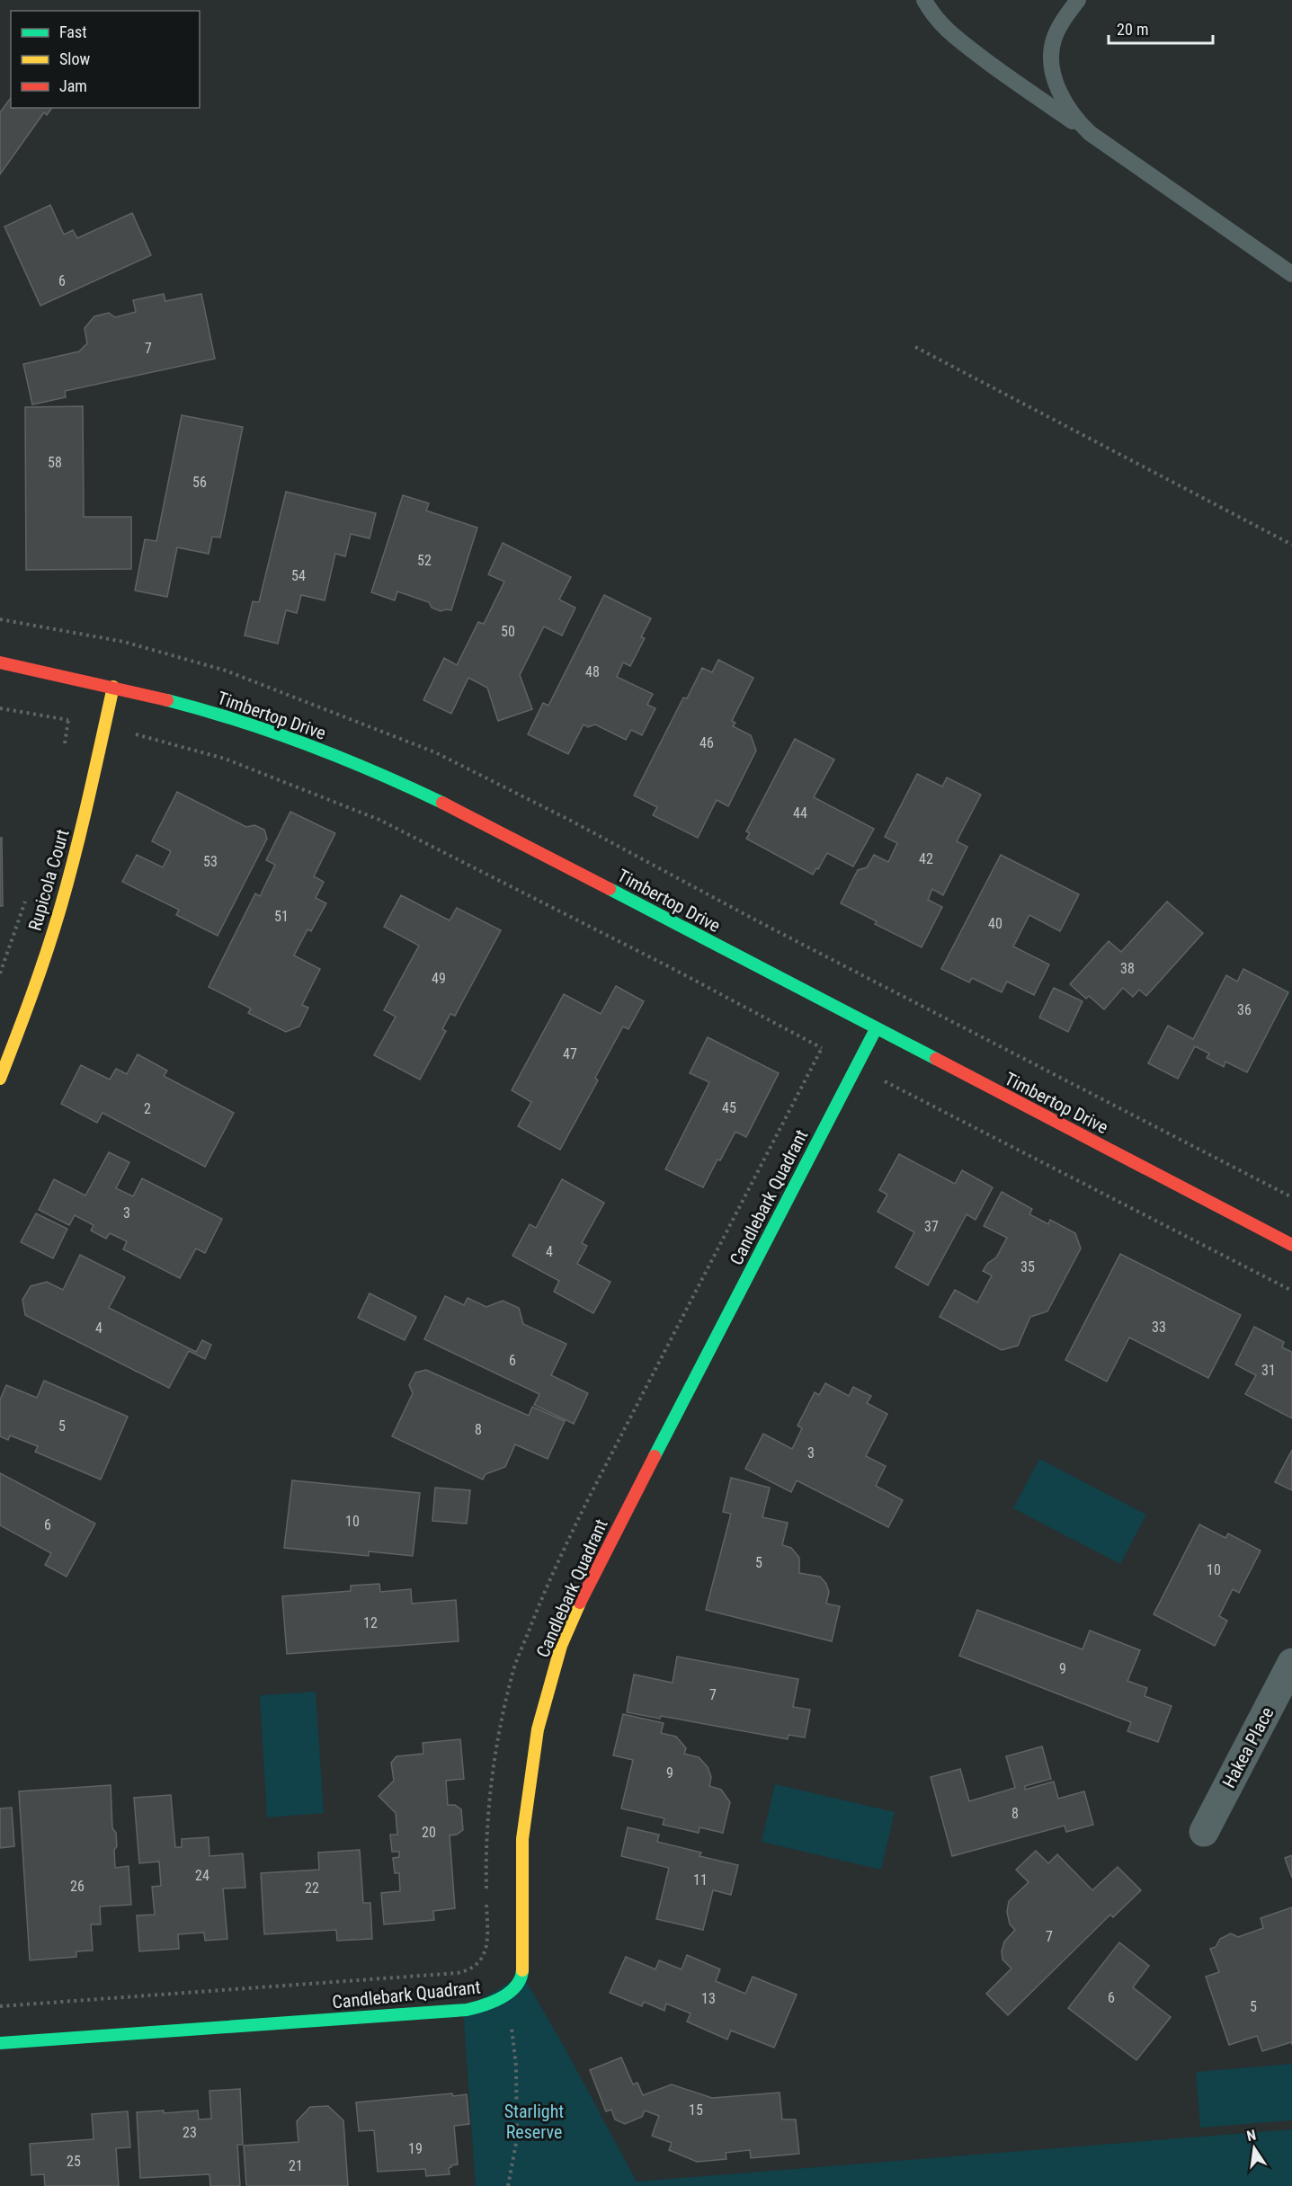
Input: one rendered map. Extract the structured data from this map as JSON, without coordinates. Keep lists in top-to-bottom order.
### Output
{
  "streets": {
    "street": [
      "Timbertop Drive",
      "Rupicola Court",
      "Candlebark Quadrant",
      "Hakea Place"
    ]
  },
  "crossings": [
    ["Timbertop Drive", "Rupicola Court"],
    ["Timbertop Drive", "Candlebark Quadrant"]
  ],
  "parks": ["Starlight Reserve"],
  "house_numbers": [
    "6",
    "7",
    "58",
    "56",
    "52",
    "54",
    "50",
    "48",
    "46",
    "44",
    "42",
    "53",
    "51",
    "40",
    "38",
    "49",
    "36",
    "47",
    "45",
    "2",
    "3",
    "37",
    "4",
    "35",
    "33",
    "4",
    "6",
    "31",
    "5",
    "8",
    "3",
    "10",
    "6",
    "5",
    "10",
    "12",
    "9",
    "7",
    "9",
    "8",
    "20",
    "24",
    "11",
    "26",
    "22",
    "7",
    "6",
    "13",
    "5",
    "15",
    "23",
    "19",
    "25",
    "21"
  ],
  "legend": ["Fast", "Slow", "Jam"],
  "scale_bar": "20 m",
  "north": "top"
}
